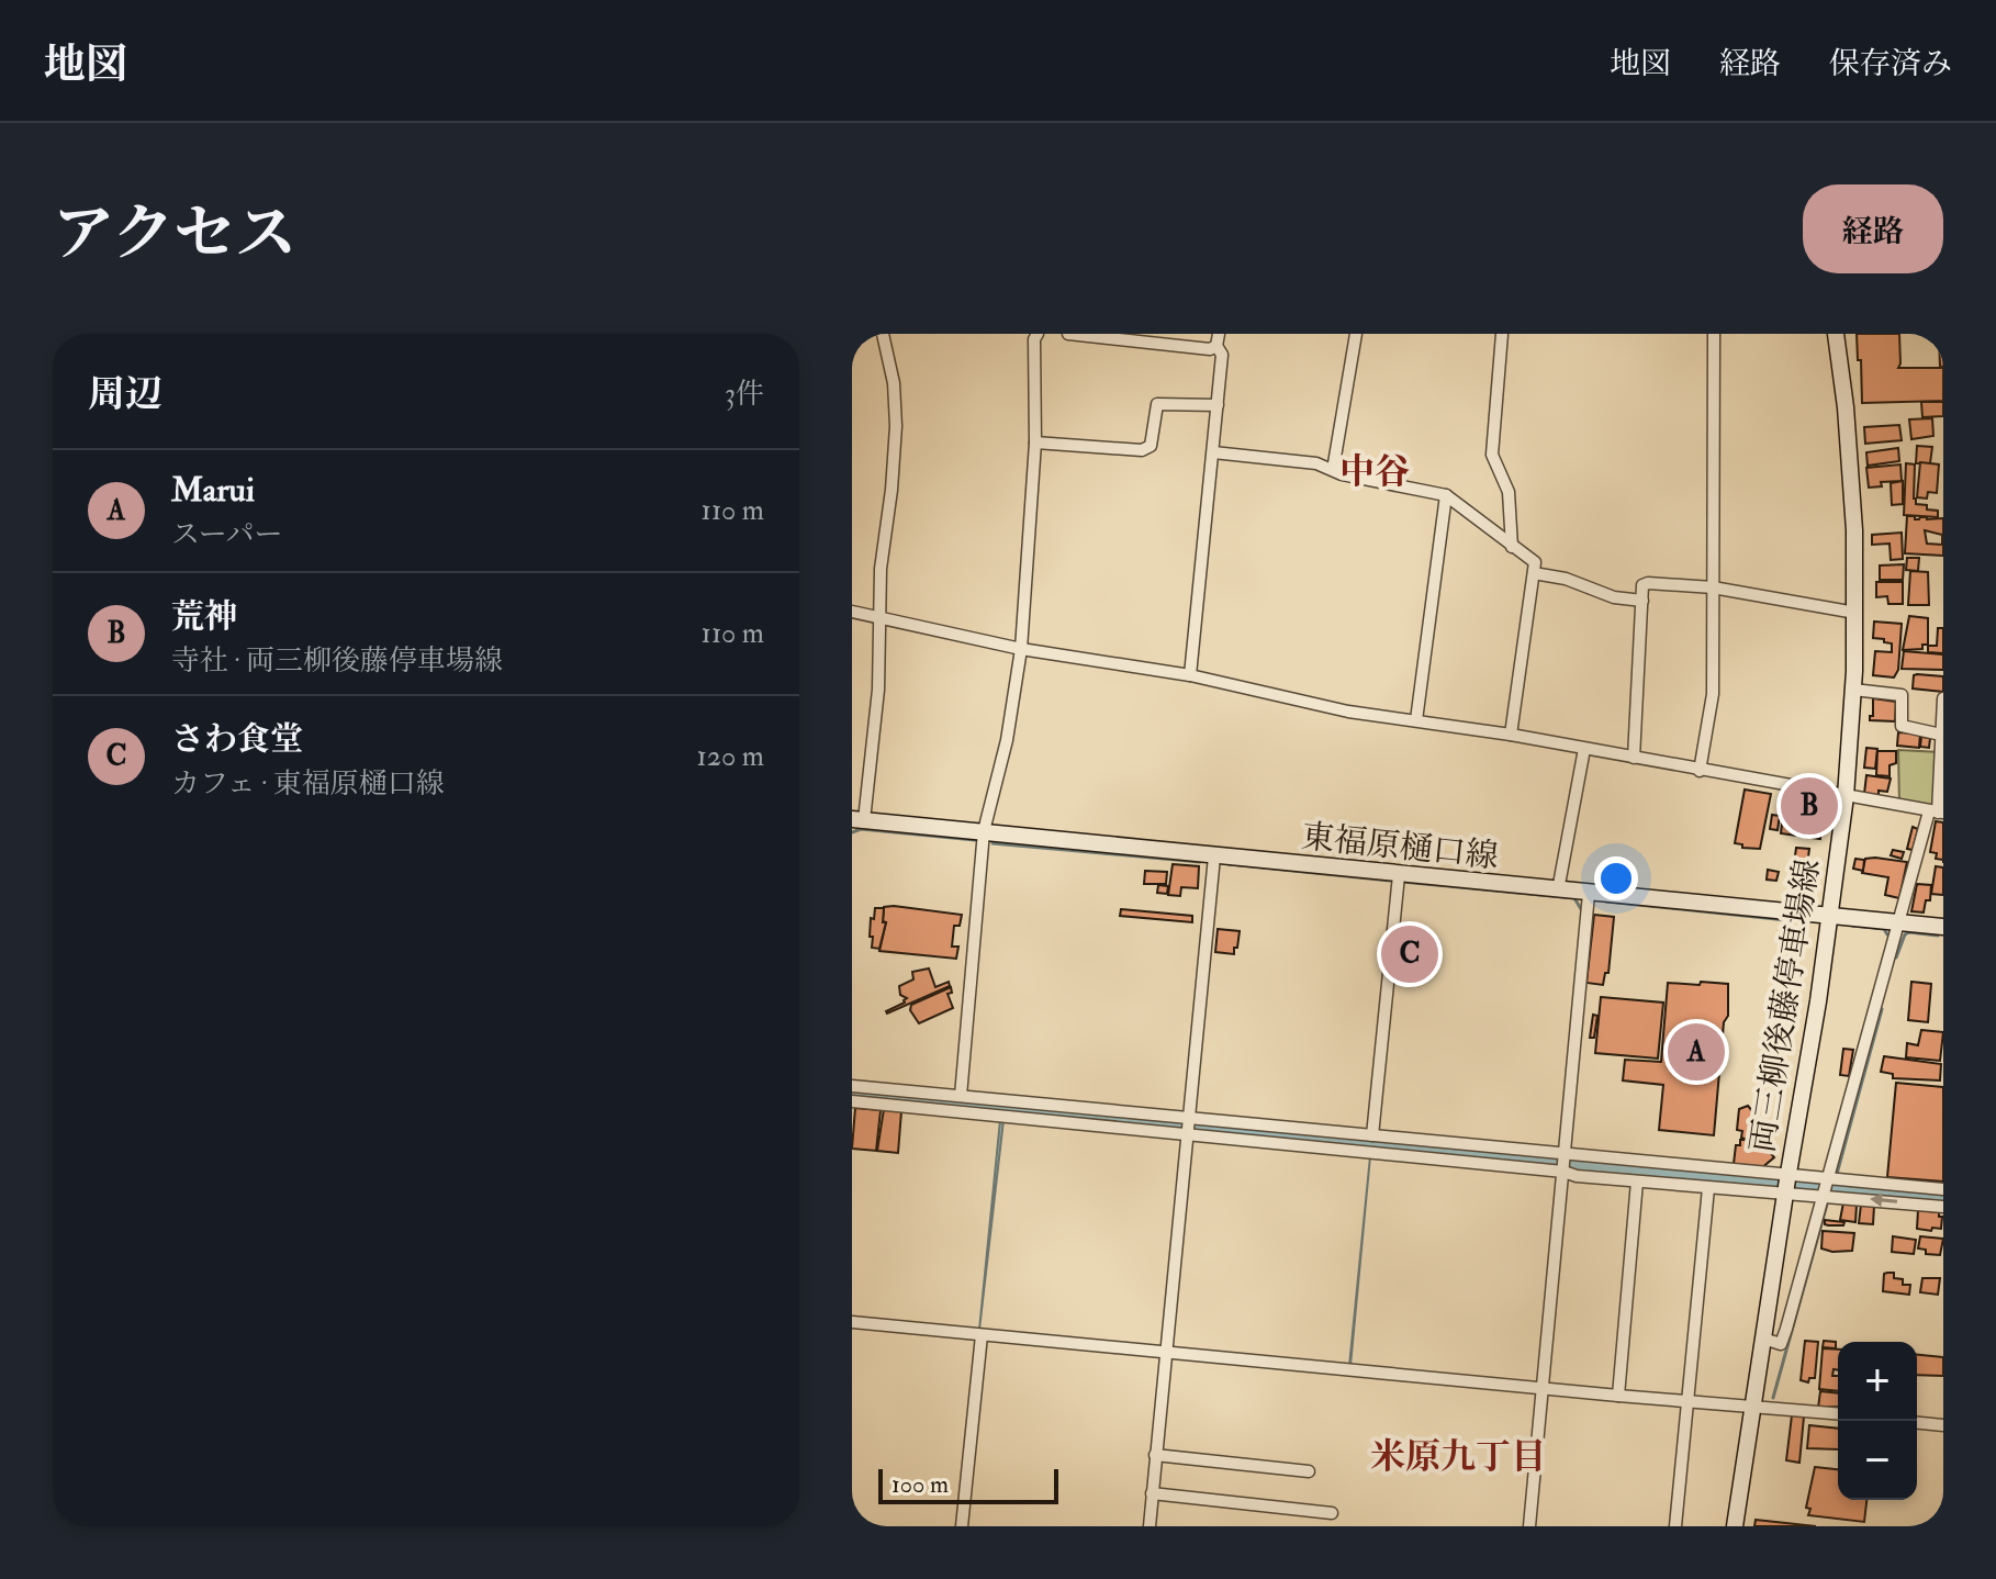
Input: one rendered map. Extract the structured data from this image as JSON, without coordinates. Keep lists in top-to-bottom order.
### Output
{
  "streets": {
    "main road": ["東福原樋口線", "両三柳後藤停車場線"]
  },
  "crossings": [
    ["東福原樋口線", "両三柳後藤停車場線"]
  ],
  "districts": ["中谷", "米原九丁目"],
  "scale_bar": "100 m",
  "page": {
    "header": "地図",
    "nav": ["地図", "経路", "保存済み"],
    "title": "アクセス",
    "buttons": "経路",
    "heading": ["周辺", "3件"],
    "list": [
      {
        "mark": "A",
        "name": "Marui",
        "note": "スーパー",
        "value": "110 m"
      },
      {
        "mark": "B",
        "name": "荒神",
        "note": "寺社 · 両三柳後藤停車場線",
        "value": "110 m"
      },
      {
        "mark": "C",
        "name": "さわ食堂",
        "note": "カフェ · 東福原樋口線",
        "value": "120 m"
      }
    ],
    "pins": ["B", "C", "A"],
    "map_buttons": ["+", "−"],
    "scale": "100 m"
  }
}
